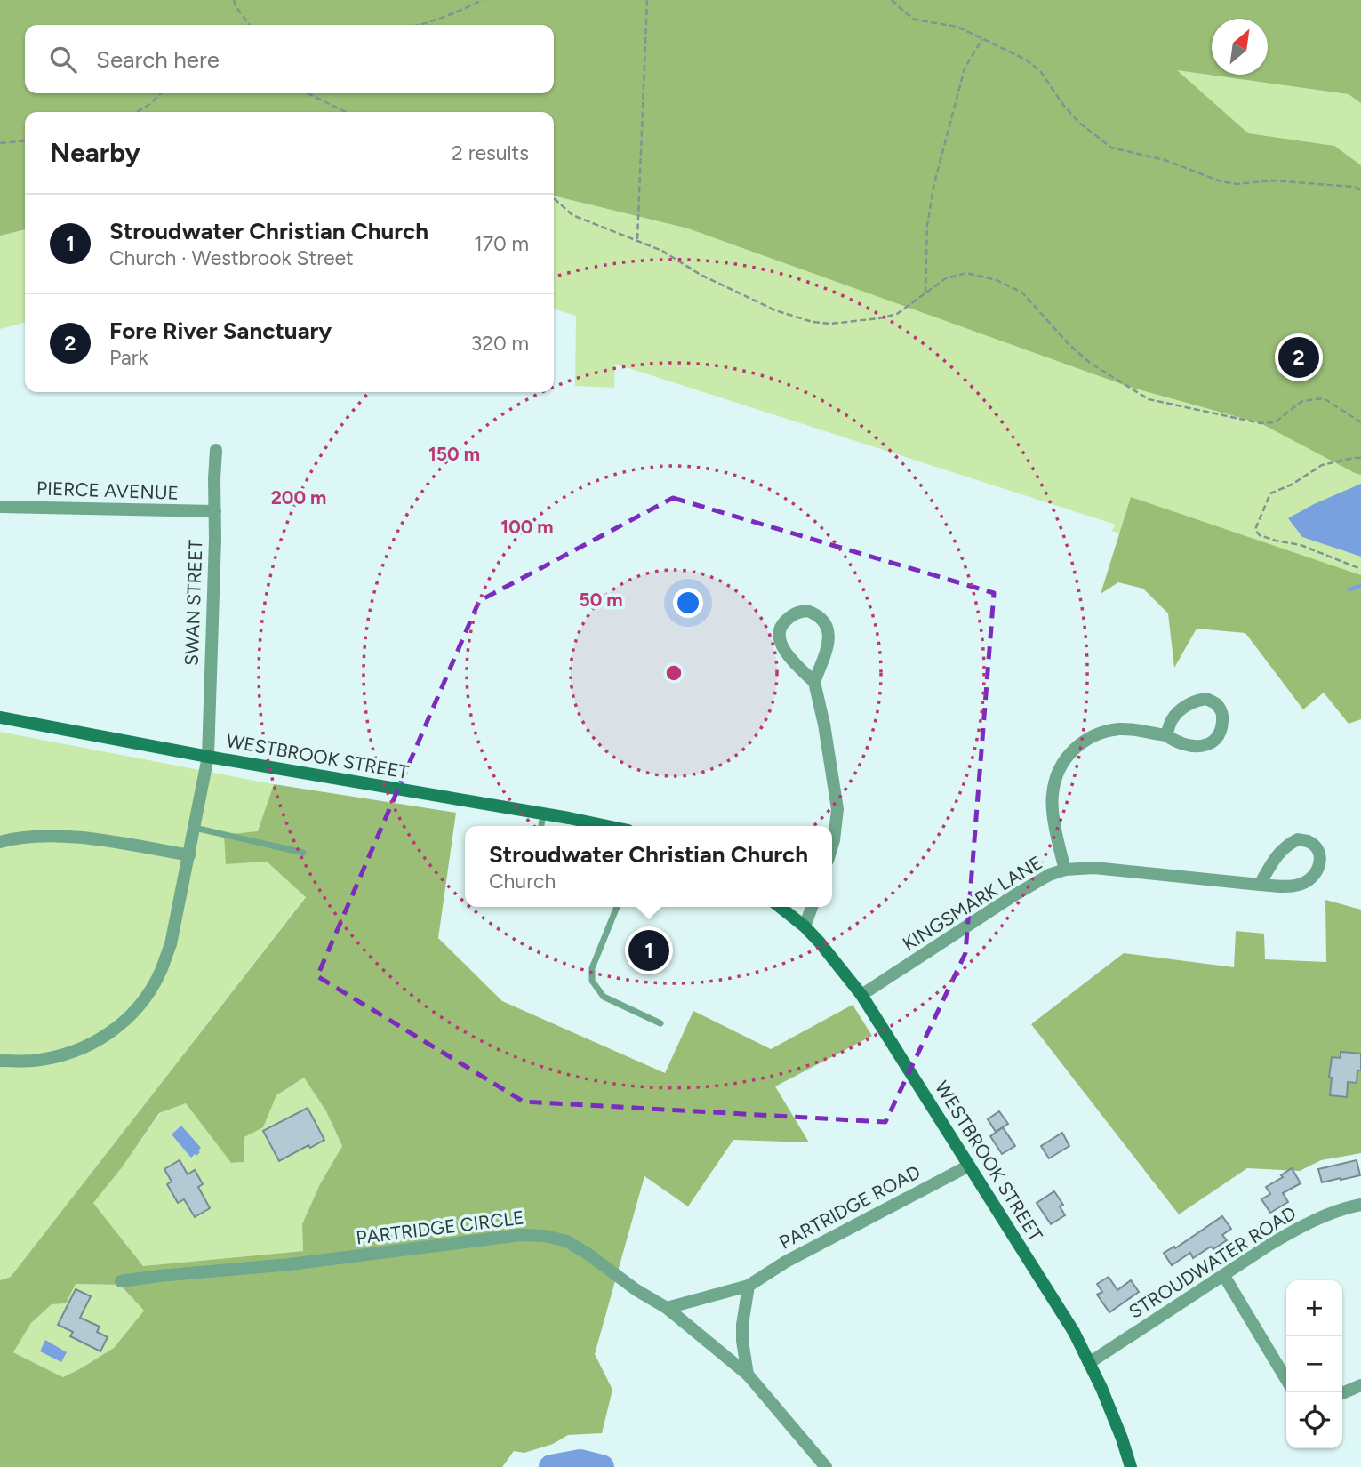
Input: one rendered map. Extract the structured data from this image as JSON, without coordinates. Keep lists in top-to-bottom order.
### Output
{
  "streets": {
    "main road": ["WESTBROOK STREET"],
    "street": [
      "PIERCE AVENUE",
      "SWAN STREET",
      "KINGSMARK LANE",
      "PARTRIDGE ROAD",
      "PARTRIDGE CIRCLE",
      "STROUDWATER ROAD"
    ]
  },
  "crossings": [
    ["PIERCE AVENUE", "SWAN STREET"],
    ["SWAN STREET", "WESTBROOK STREET"],
    ["WESTBROOK STREET", "KINGSMARK LANE"],
    ["WESTBROOK STREET", "PARTRIDGE ROAD"],
    ["WESTBROOK STREET", "STROUDWATER ROAD"],
    ["PARTRIDGE ROAD", "PARTRIDGE CIRCLE"]
  ],
  "north": "top right",
  "page": {
    "search": "Search here",
    "heading": ["Nearby", "2 results"],
    "list": [
      {
        "mark": "1",
        "name": "Stroudwater Christian Church",
        "note": "Church · Westbrook Street",
        "value": "170 m"
      },
      {
        "mark": "2",
        "name": "Fore River Sanctuary",
        "note": "Park",
        "value": "320 m"
      }
    ],
    "pins": ["2", "1"],
    "popup": ["Stroudwater Christian Church", "Church"],
    "map_buttons": ["+", "−"]
  },
  "rings": [
    "150 m",
    "200 m",
    "100 m",
    "50 m"
  ]
}
